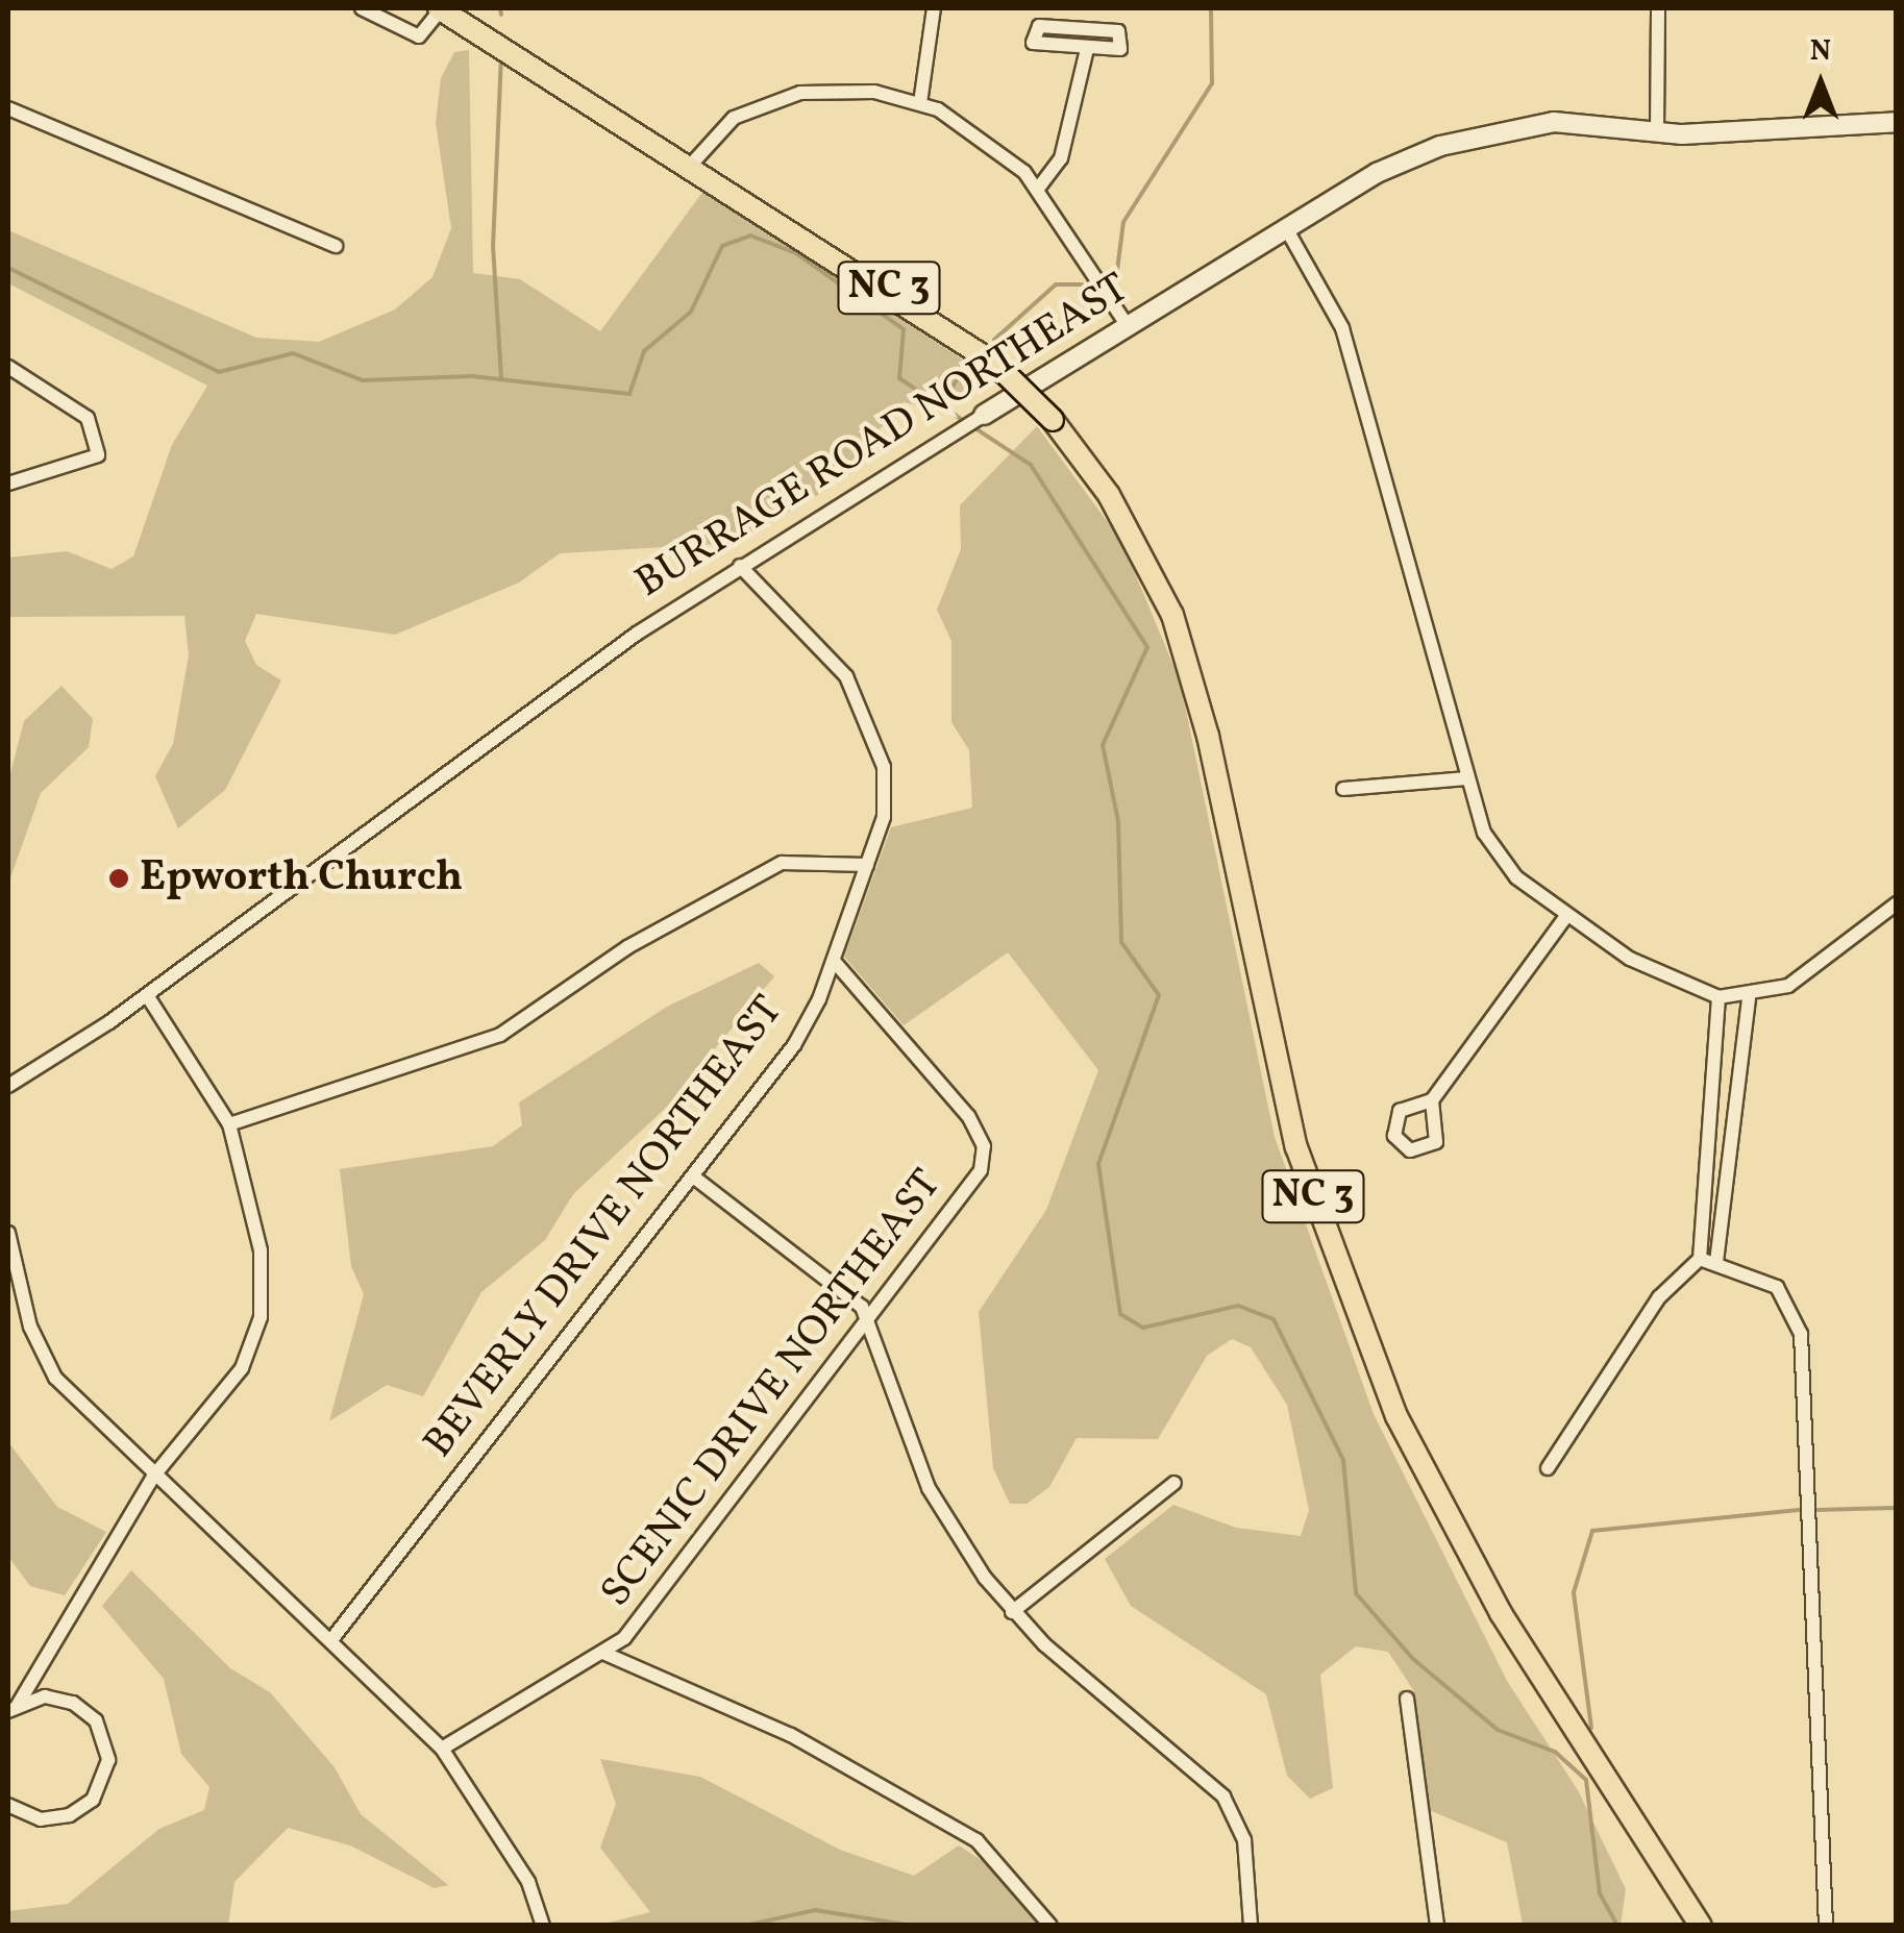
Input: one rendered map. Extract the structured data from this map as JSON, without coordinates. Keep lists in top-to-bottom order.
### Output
{
  "streets": {
    "main road": ["NC 3"],
    "street": ["BURRAGE ROAD NORTHEAST", "BEVERLY DRIVE NORTHEAST", "SCENIC DRIVE NORTHEAST"]
  },
  "crossings": [
    ["BURRAGE ROAD NORTHEAST", "BEVERLY DRIVE NORTHEAST"],
    ["BEVERLY DRIVE NORTHEAST", "SCENIC DRIVE NORTHEAST"]
  ],
  "places": ["Epworth Church"],
  "north": "top"
}
